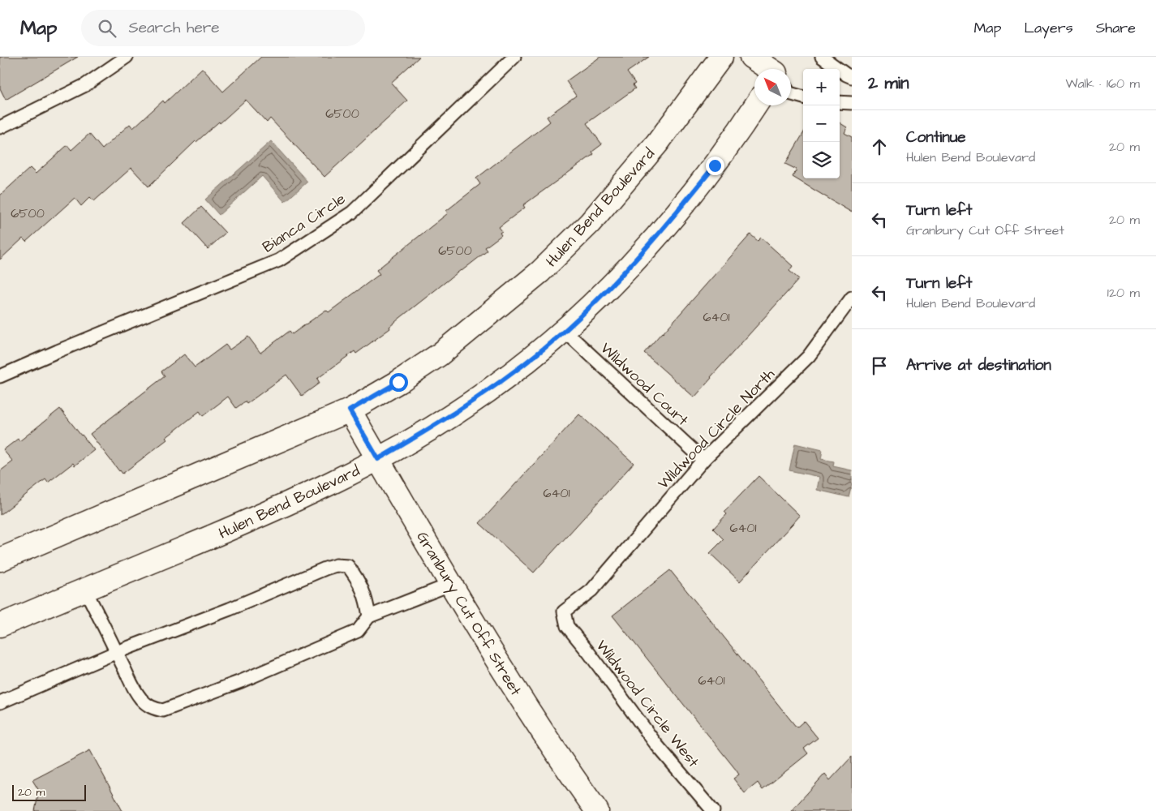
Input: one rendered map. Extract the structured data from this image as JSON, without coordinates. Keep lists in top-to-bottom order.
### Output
{
  "streets": {
    "street": ["Hulen Bend Boulevard", "Granbury Cut Off Street"],
    "lane": [
      "Bianca Circle",
      "Wildwood Court",
      "Wildwood Circle North",
      "Wildwood Circle West"
    ]
  },
  "crossings": [
    ["Hulen Bend Boulevard", "Wildwood Court"],
    ["Hulen Bend Boulevard", "Granbury Cut Off Street"],
    ["Wildwood Court", "Wildwood Circle North"],
    ["Wildwood Circle North", "Wildwood Circle West"]
  ],
  "house_numbers": [
    "6500",
    "6500",
    "6500",
    "6401",
    "6401",
    "6401",
    "6401"
  ],
  "scale_bar": "20 m",
  "north": "top left",
  "page": {
    "header": "Map",
    "search": "Search here",
    "nav": ["Map", "Layers", "Share"],
    "heading": ["2 min", "Walk · 160 m"],
    "map_buttons": ["+", "−"],
    "list": [
      ["Continue", "Hulen Bend Boulevard", "20 m"],
      ["Turn left", "Granbury Cut Off Street", "20 m"],
      ["Turn left", "Hulen Bend Boulevard", "120 m"],
      "Arrive at destination"
    ],
    "scale": "20 m"
  }
}
